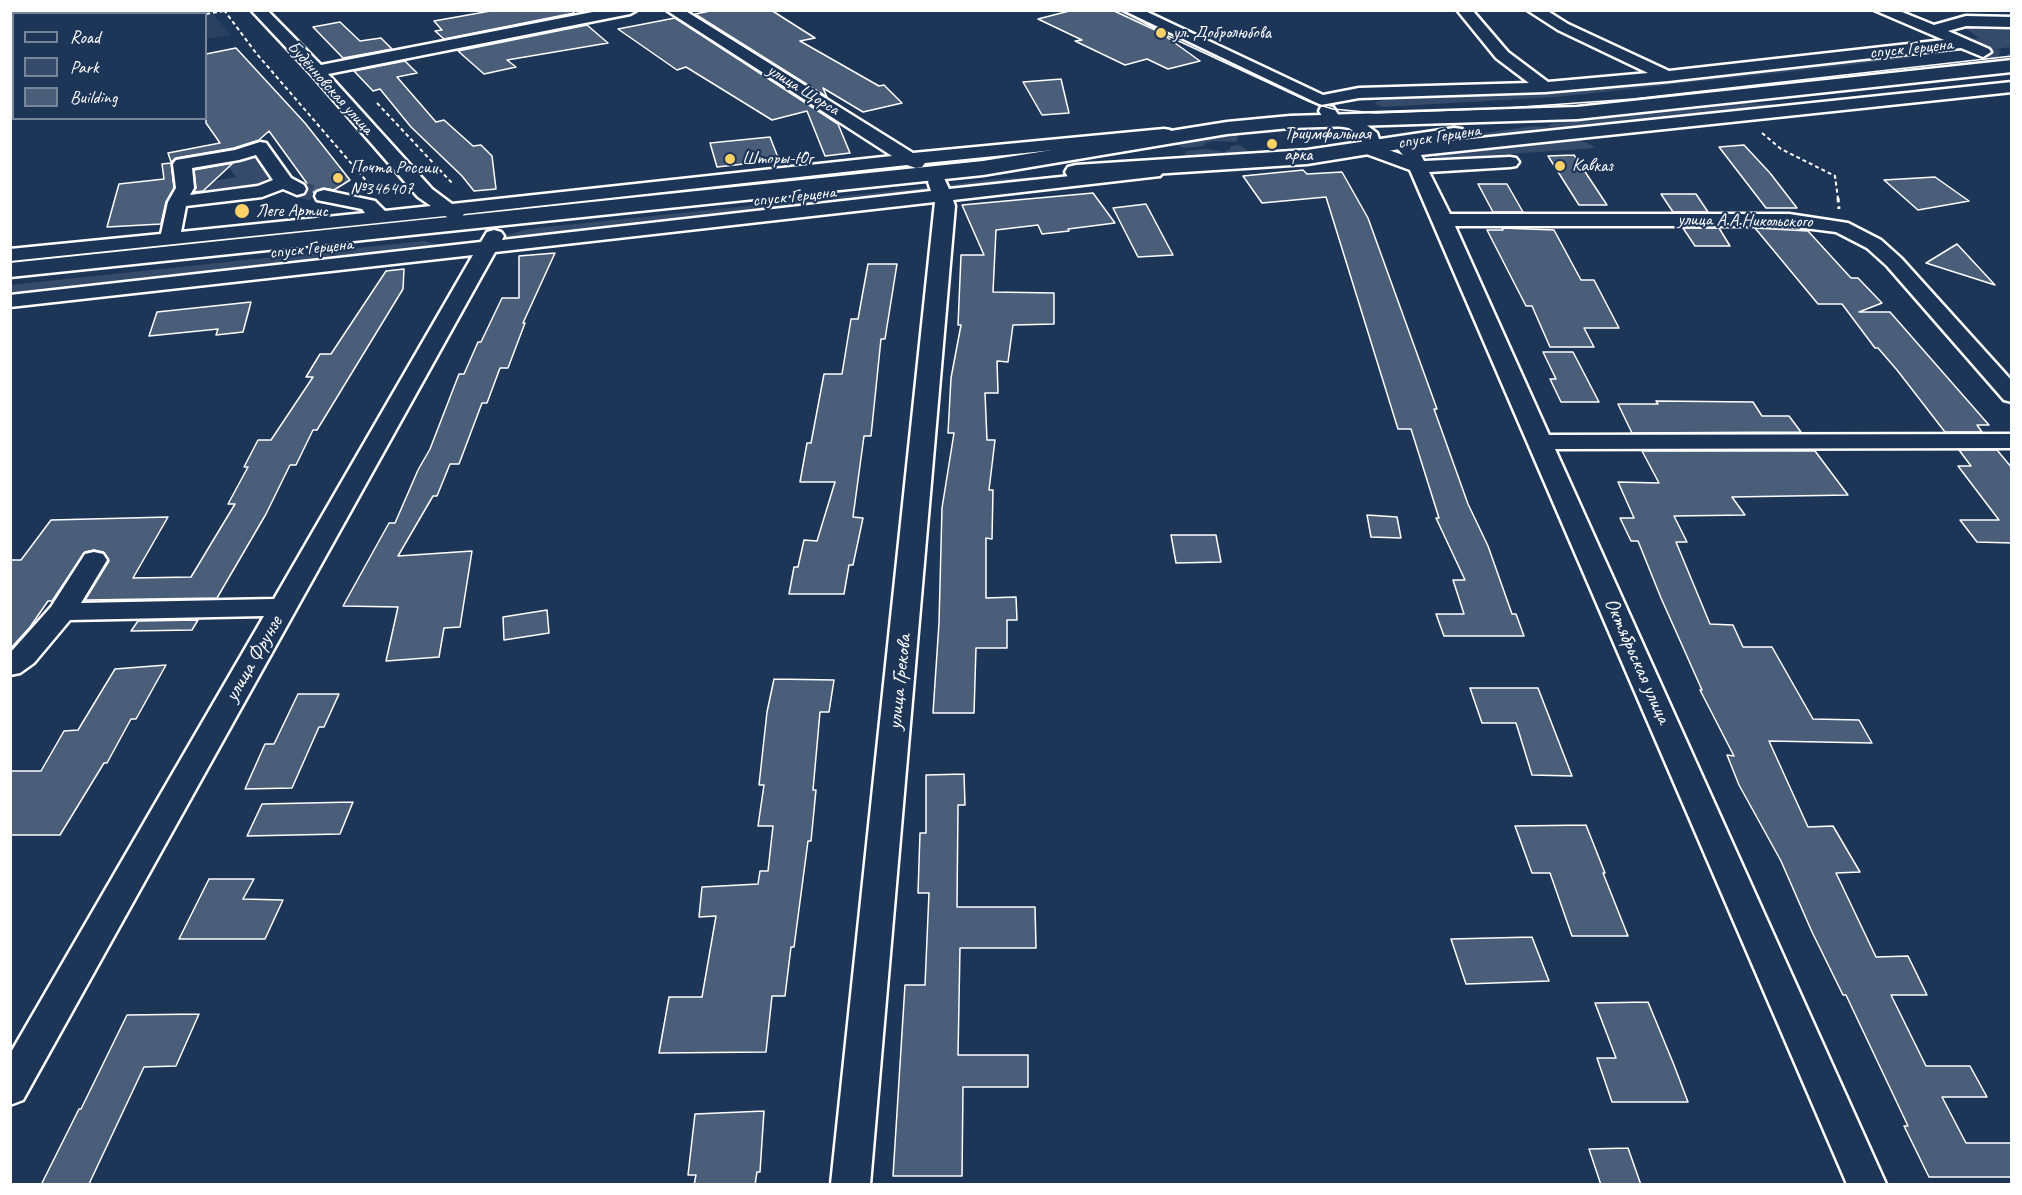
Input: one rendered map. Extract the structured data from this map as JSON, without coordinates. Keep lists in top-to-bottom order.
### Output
{
  "streets": {
    "main road": ["спуск Герцена"],
    "street": [
      "Будённовская улица",
      "улица Щорса",
      "улица А.А.Никольского",
      "улица Фрунзе",
      "Октябрьская улица",
      "улица Грекова"
    ]
  },
  "crossings": [
    ["спуск Герцена", "Будённовская улица"],
    ["спуск Герцена", "улица Щорса"],
    ["спуск Герцена", "улица Фрунзе"],
    ["спуск Герцена", "Октябрьская улица"],
    ["спуск Герцена", "улица Грекова"],
    ["улица Щорса", "улица Грекова"],
    ["улица А.А.Никольского", "Октябрьская улица"]
  ],
  "places": [
    "ул. Добролюбова",
    "Триумфальная арка",
    "Шторы-Юг",
    "Кавказ",
    "Почта России №346407",
    "Леге Артис"
  ],
  "legend": ["Road", "Park", "Building"]
}
